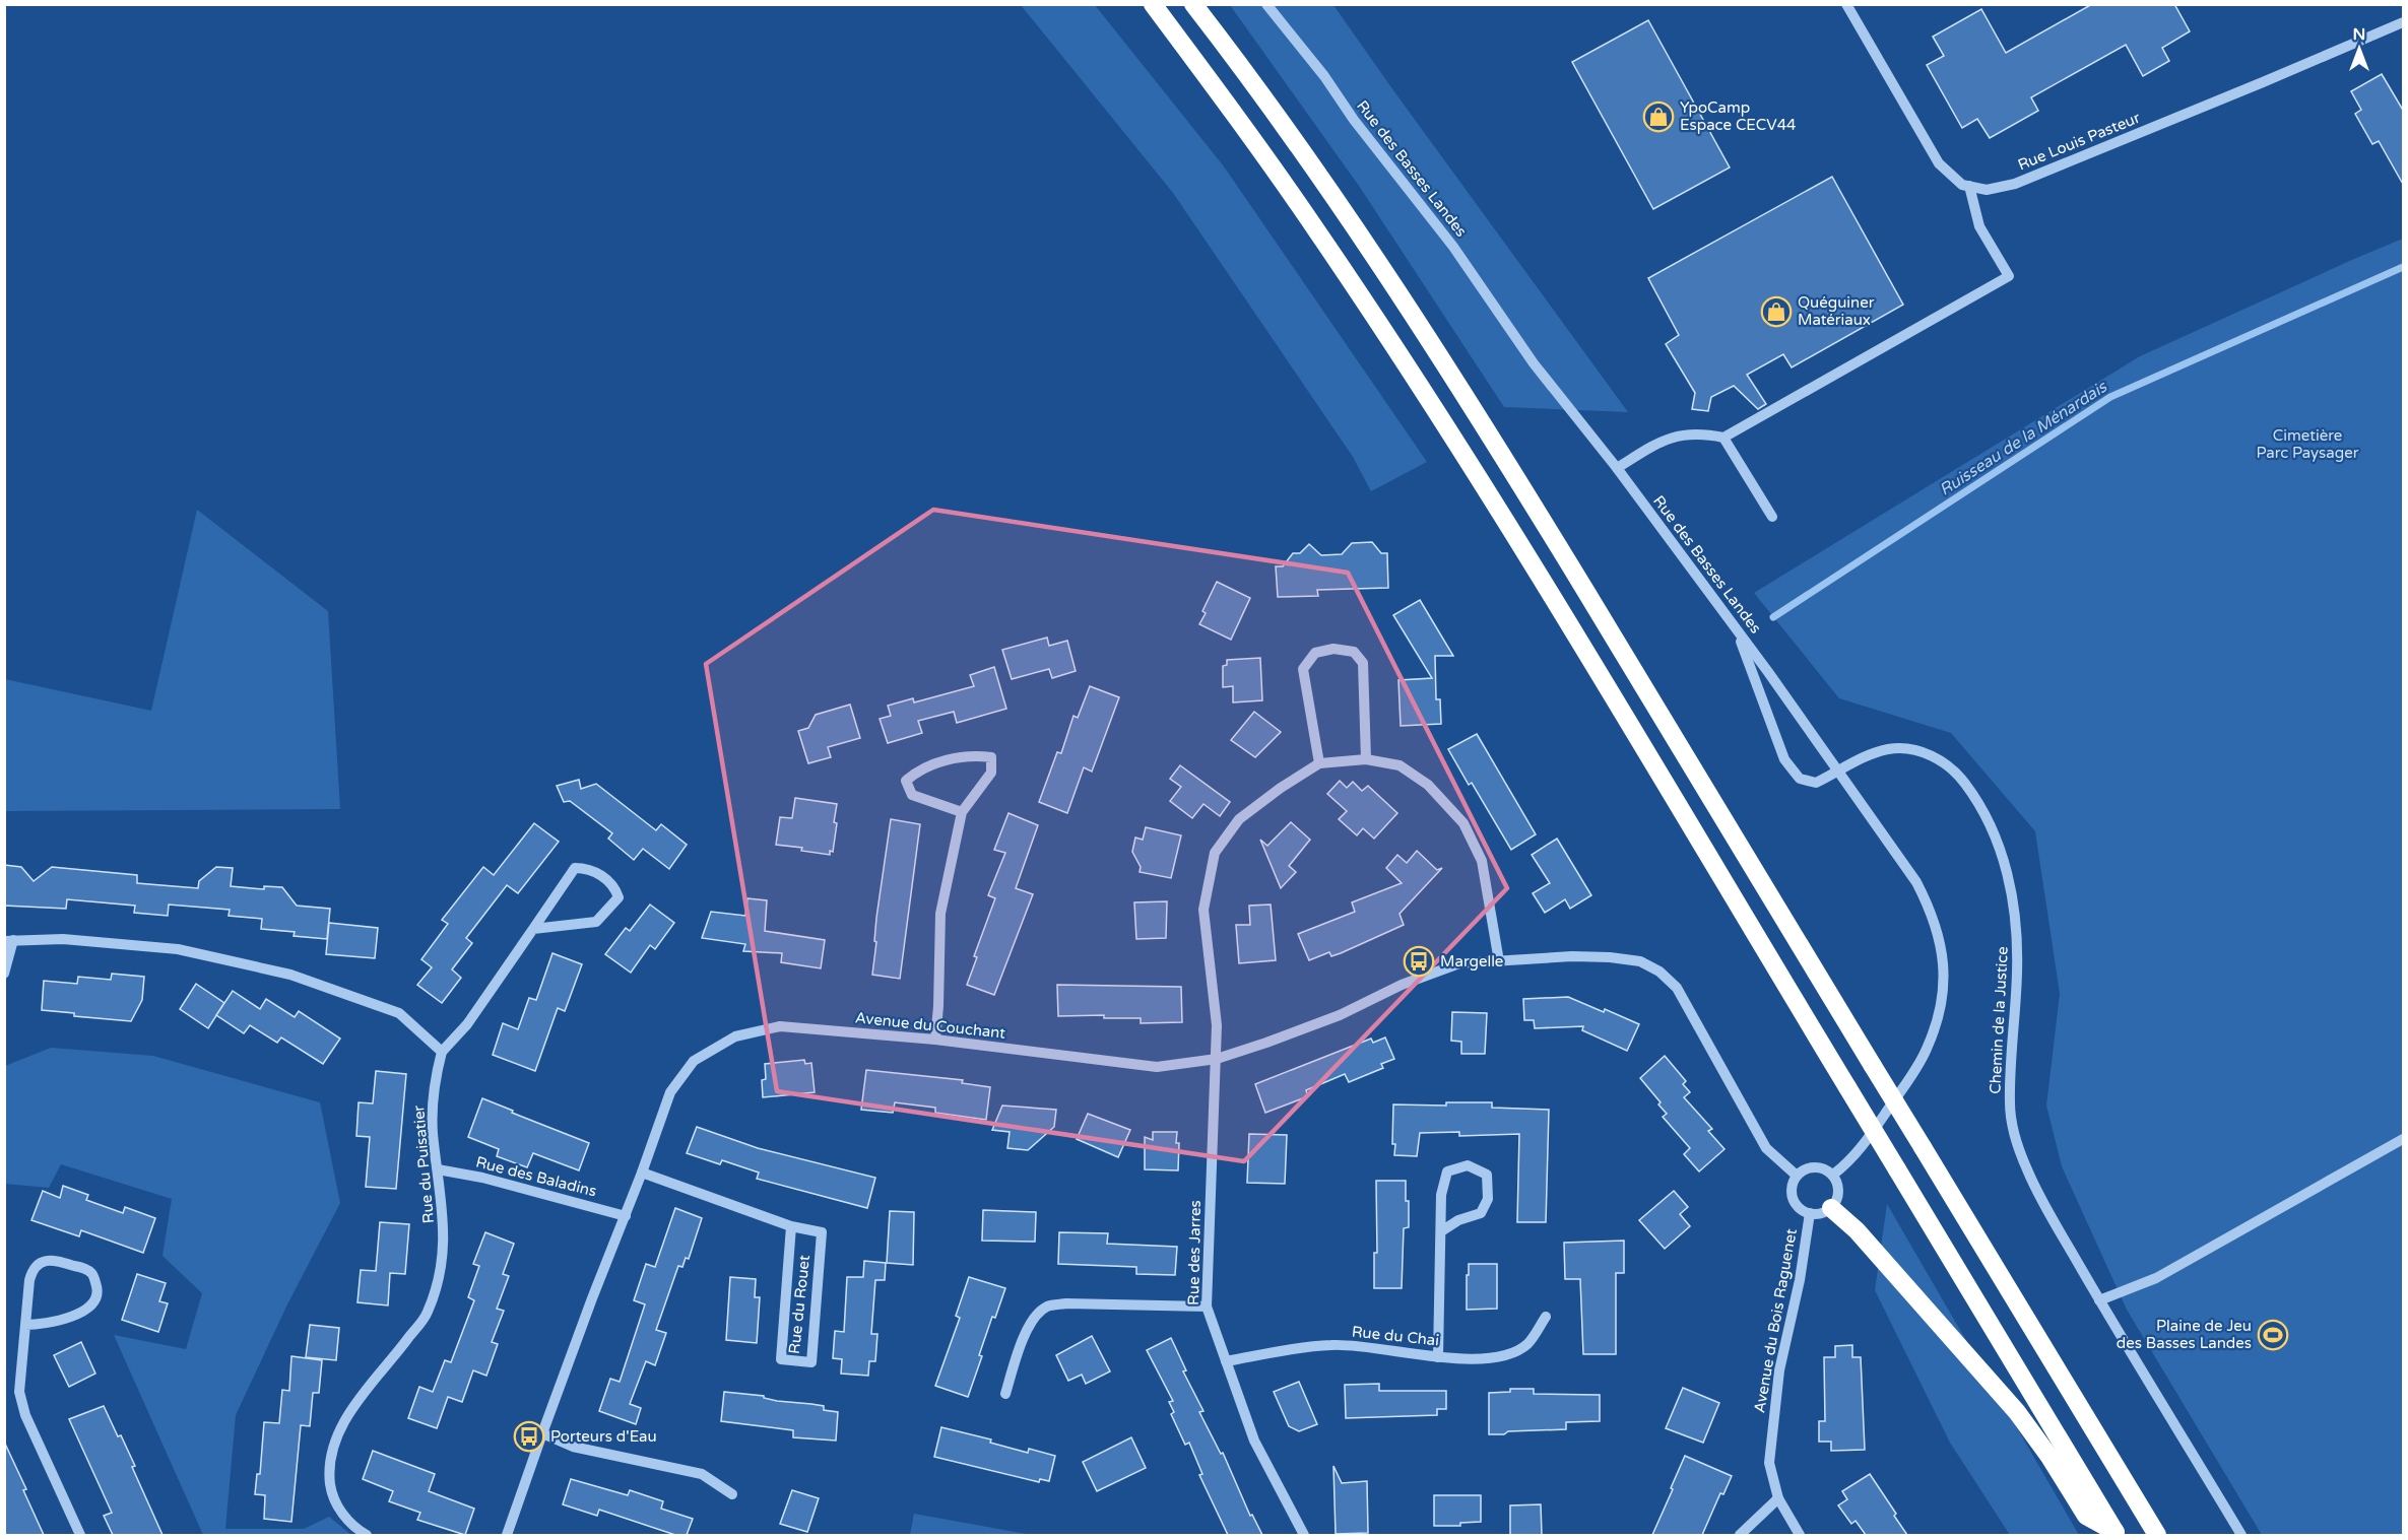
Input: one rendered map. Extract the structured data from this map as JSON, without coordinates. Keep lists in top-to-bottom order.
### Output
{
  "streets": {
    "street": [
      "Rue Louis Pasteur",
      "Rue des Basses Landes",
      "Chemin de la Justice",
      "Avenue du Couchant",
      "Rue du Puisatier",
      "Rue des Baladins",
      "Rue des Jarres",
      "Rue du Rouet",
      "Avenue du Bois Raguenet",
      "Rue du Chai"
    ]
  },
  "crossings": [
    ["Rue des Basses Landes", "Chemin de la Justice"],
    ["Rue des Basses Landes", "Avenue du Couchant"],
    ["Rue des Basses Landes", "Avenue du Bois Raguenet"],
    ["Avenue du Couchant", "Rue des Baladins"],
    ["Avenue du Couchant", "Rue des Jarres"],
    ["Avenue du Couchant", "Rue du Rouet"],
    ["Avenue du Couchant", "Avenue du Bois Raguenet"],
    ["Rue du Puisatier", "Rue des Baladins"],
    ["Rue des Jarres", "Rue du Chai"]
  ],
  "water": ["Ruisseau de la Ménardais"],
  "parks": ["Cimetière Parc Paysager"],
  "places": {
    "shop": ["YpoCamp Espace CECV44", "Quéguiner Matériaux"],
    "bus stop": ["Margelle", "Porteurs d'Eau"],
    "sports": ["Plaine de Jeu des Basses Landes"]
  },
  "north": "top"
}
